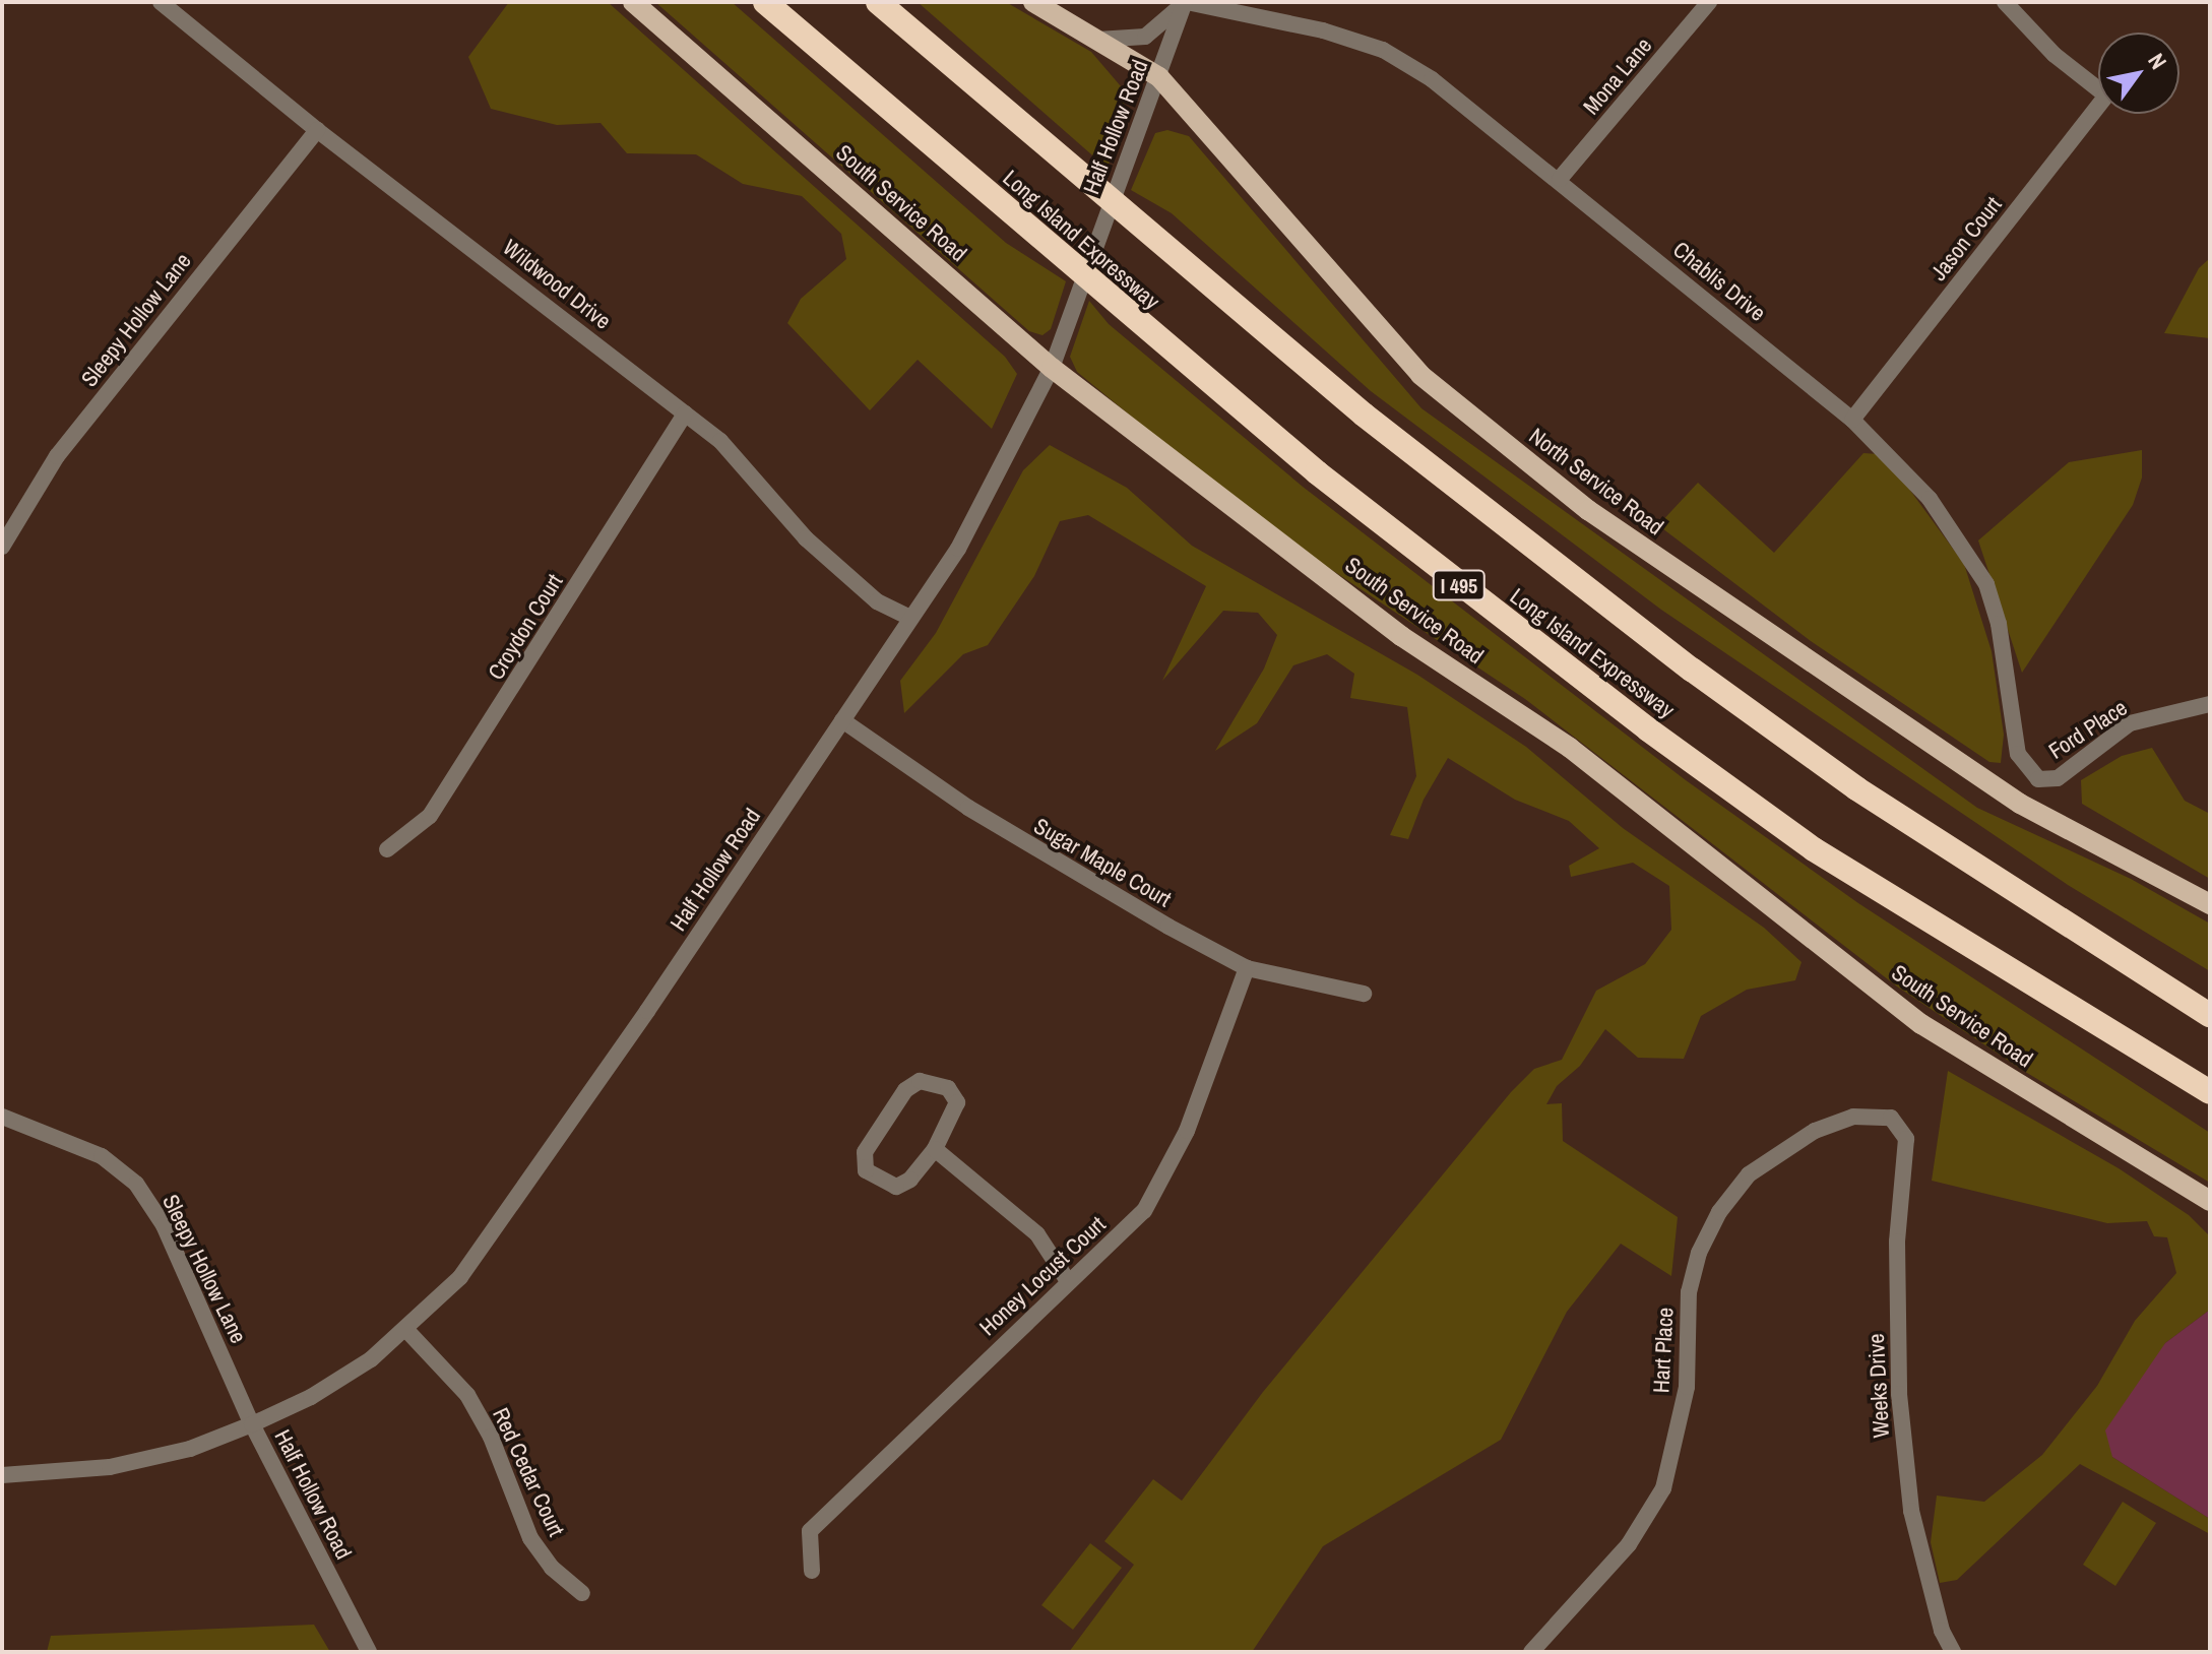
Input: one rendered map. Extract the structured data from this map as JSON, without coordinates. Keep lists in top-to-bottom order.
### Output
{
  "streets": {
    "highway": ["Long Island Expressway", "I 495"],
    "main road": ["South Service Road", "North Service Road"],
    "street": [
      "Mona Lane",
      "Half Hollow Road",
      "Jason Court",
      "Chablis Drive",
      "Wildwood Drive",
      "Sleepy Hollow Lane",
      "Croydon Court",
      "Ford Place",
      "Sugar Maple Court",
      "Honey Locust Court",
      "Hart Place",
      "Weeks Drive",
      "Red Cedar Court"
    ]
  },
  "crossings": [
    ["Mona Lane", "Chablis Drive"],
    ["Half Hollow Road", "South Service Road"],
    ["Half Hollow Road", "Chablis Drive"],
    ["Half Hollow Road", "Wildwood Drive"],
    ["Half Hollow Road", "Sleepy Hollow Lane"],
    ["Half Hollow Road", "North Service Road"],
    ["Half Hollow Road", "Sugar Maple Court"],
    ["Half Hollow Road", "Red Cedar Court"],
    ["Jason Court", "Chablis Drive"],
    ["Chablis Drive", "Ford Place"],
    ["Wildwood Drive", "Sleepy Hollow Lane"],
    ["Wildwood Drive", "Croydon Court"],
    ["Sugar Maple Court", "Honey Locust Court"],
    ["Hart Place", "Weeks Drive"]
  ],
  "north": "top right"
}
